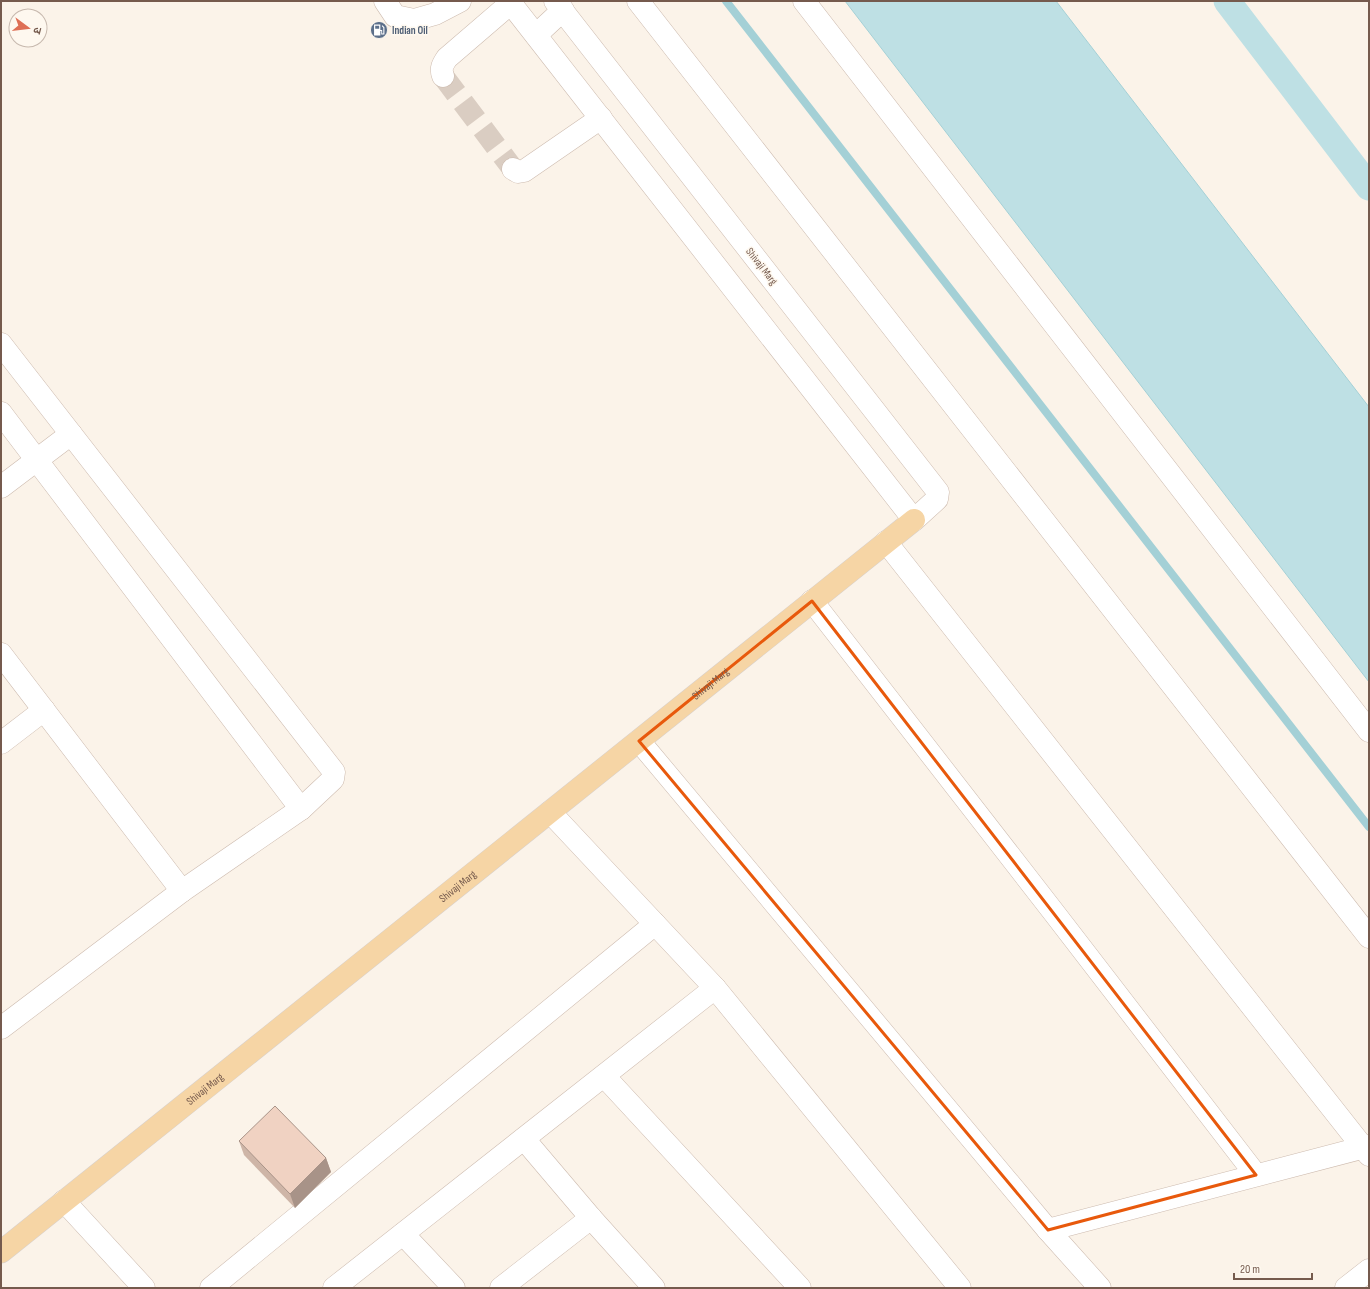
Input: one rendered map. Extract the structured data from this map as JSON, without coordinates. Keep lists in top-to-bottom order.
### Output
{
  "streets": {
    "main road": ["Shivaji Marg"]
  },
  "places": {
    "fuel station": ["Indian Oil"]
  },
  "scale_bar": "20 m",
  "north": "right"
}
